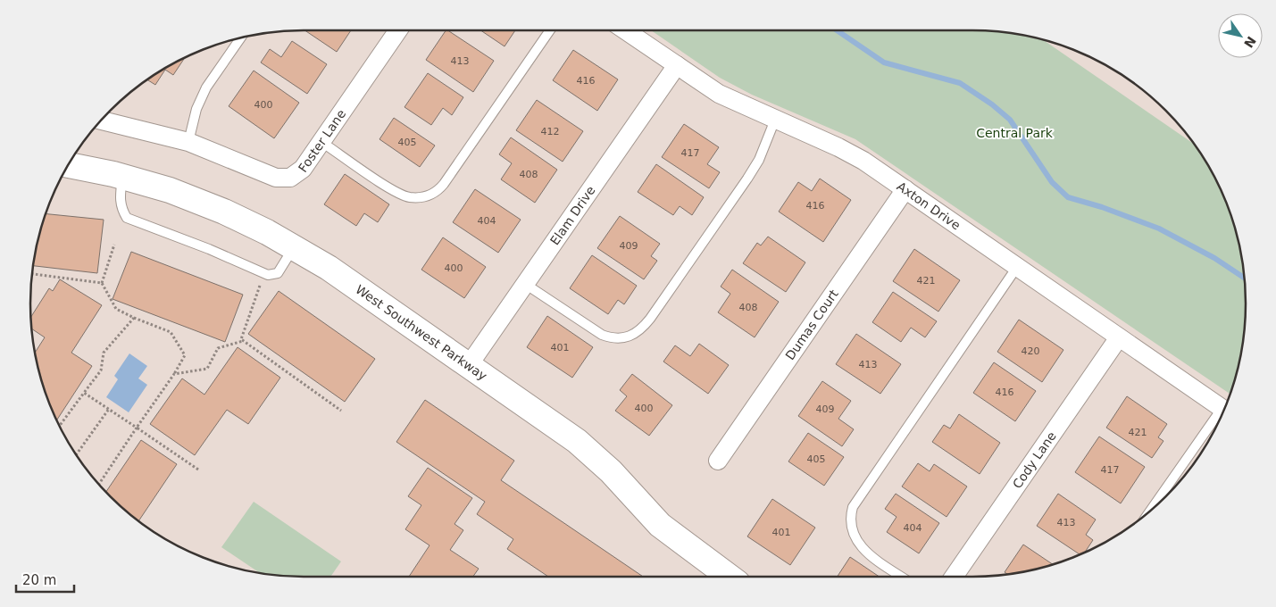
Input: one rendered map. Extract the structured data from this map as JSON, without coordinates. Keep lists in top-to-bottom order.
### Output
{
  "streets": {
    "street": [
      "Foster Lane",
      "Axton Drive",
      "Elam Drive",
      "Dumas Court",
      "West Southwest Parkway",
      "Cody Lane"
    ]
  },
  "crossings": [
    ["Axton Drive", "Elam Drive"],
    ["Axton Drive", "Dumas Court"],
    ["Axton Drive", "Cody Lane"],
    ["Elam Drive", "West Southwest Parkway"]
  ],
  "parks": ["Central Park"],
  "house_numbers": [
    "413",
    "416",
    "400",
    "412",
    "405",
    "417",
    "408",
    "416",
    "404",
    "409",
    "400",
    "421",
    "408",
    "401",
    "420",
    "413",
    "416",
    "400",
    "409",
    "421",
    "405",
    "417",
    "413",
    "404",
    "401"
  ],
  "scale_bar": "20 m",
  "north": "bottom right"
}
